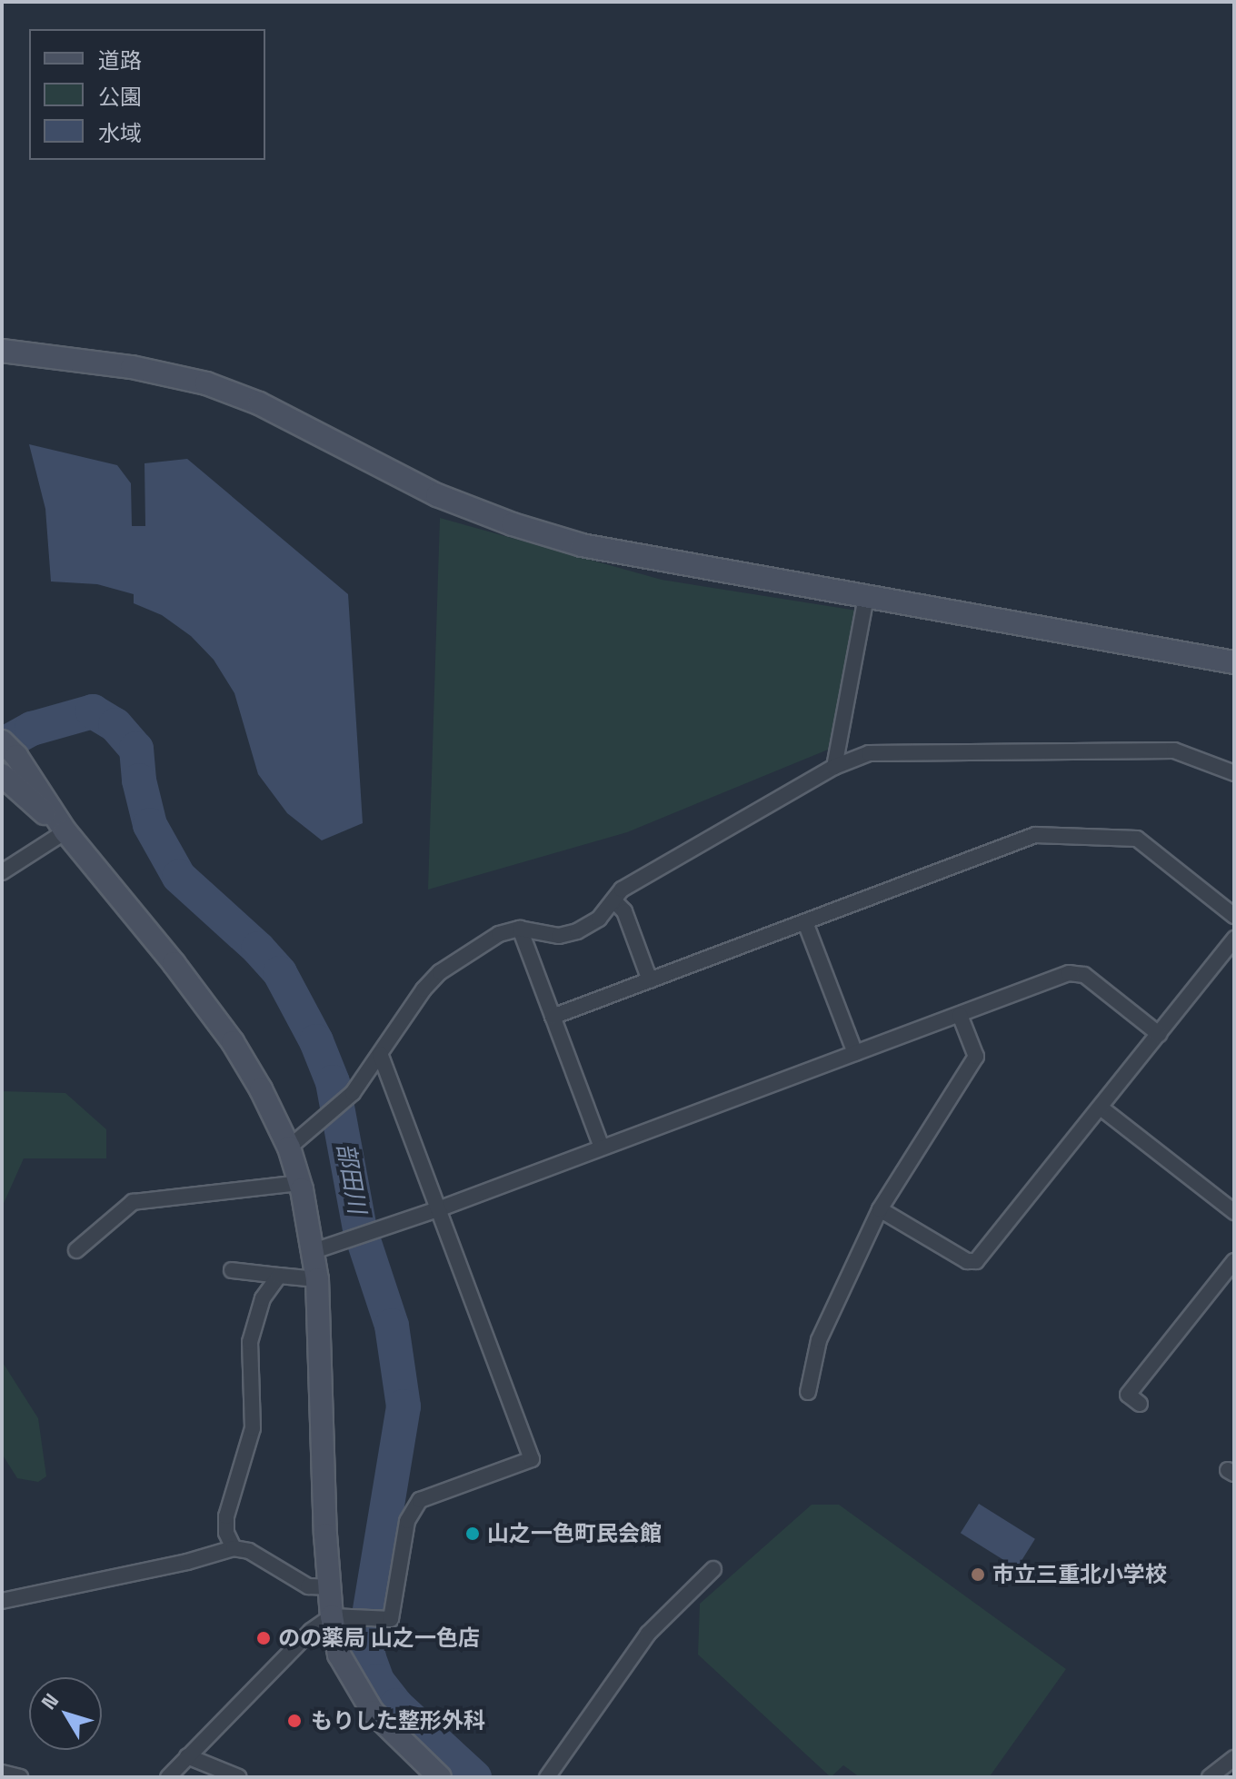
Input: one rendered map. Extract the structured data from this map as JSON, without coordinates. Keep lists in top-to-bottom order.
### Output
{
  "water": ["部田川"],
  "places": [
    "山之一色町民会館",
    "市立三重北小学校",
    "のの薬局 山之一色店",
    "もりした整形外科"
  ],
  "legend": ["道路", "公園", "水域"],
  "north": "top left"
}
